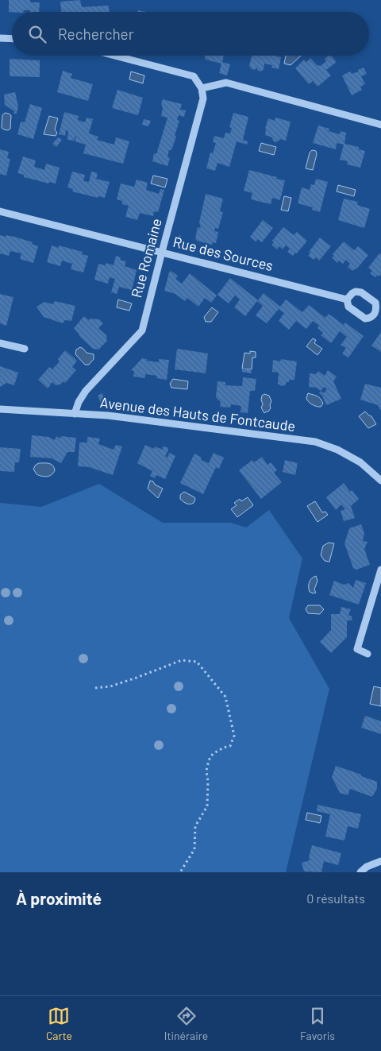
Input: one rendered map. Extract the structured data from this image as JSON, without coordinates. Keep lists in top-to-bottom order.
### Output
{
  "streets": {
    "street": ["Rue des Sources", "Rue Romaine", "Avenue des Hauts de Fontcaude"]
  },
  "crossings": [
    ["Rue des Sources", "Rue Romaine"],
    ["Rue Romaine", "Avenue des Hauts de Fontcaude"]
  ],
  "page": {
    "search": "Rechercher",
    "heading": ["À proximité", "0 résultats"],
    "nav": ["Carte", "Itinéraire", "Favoris"]
  }
}
